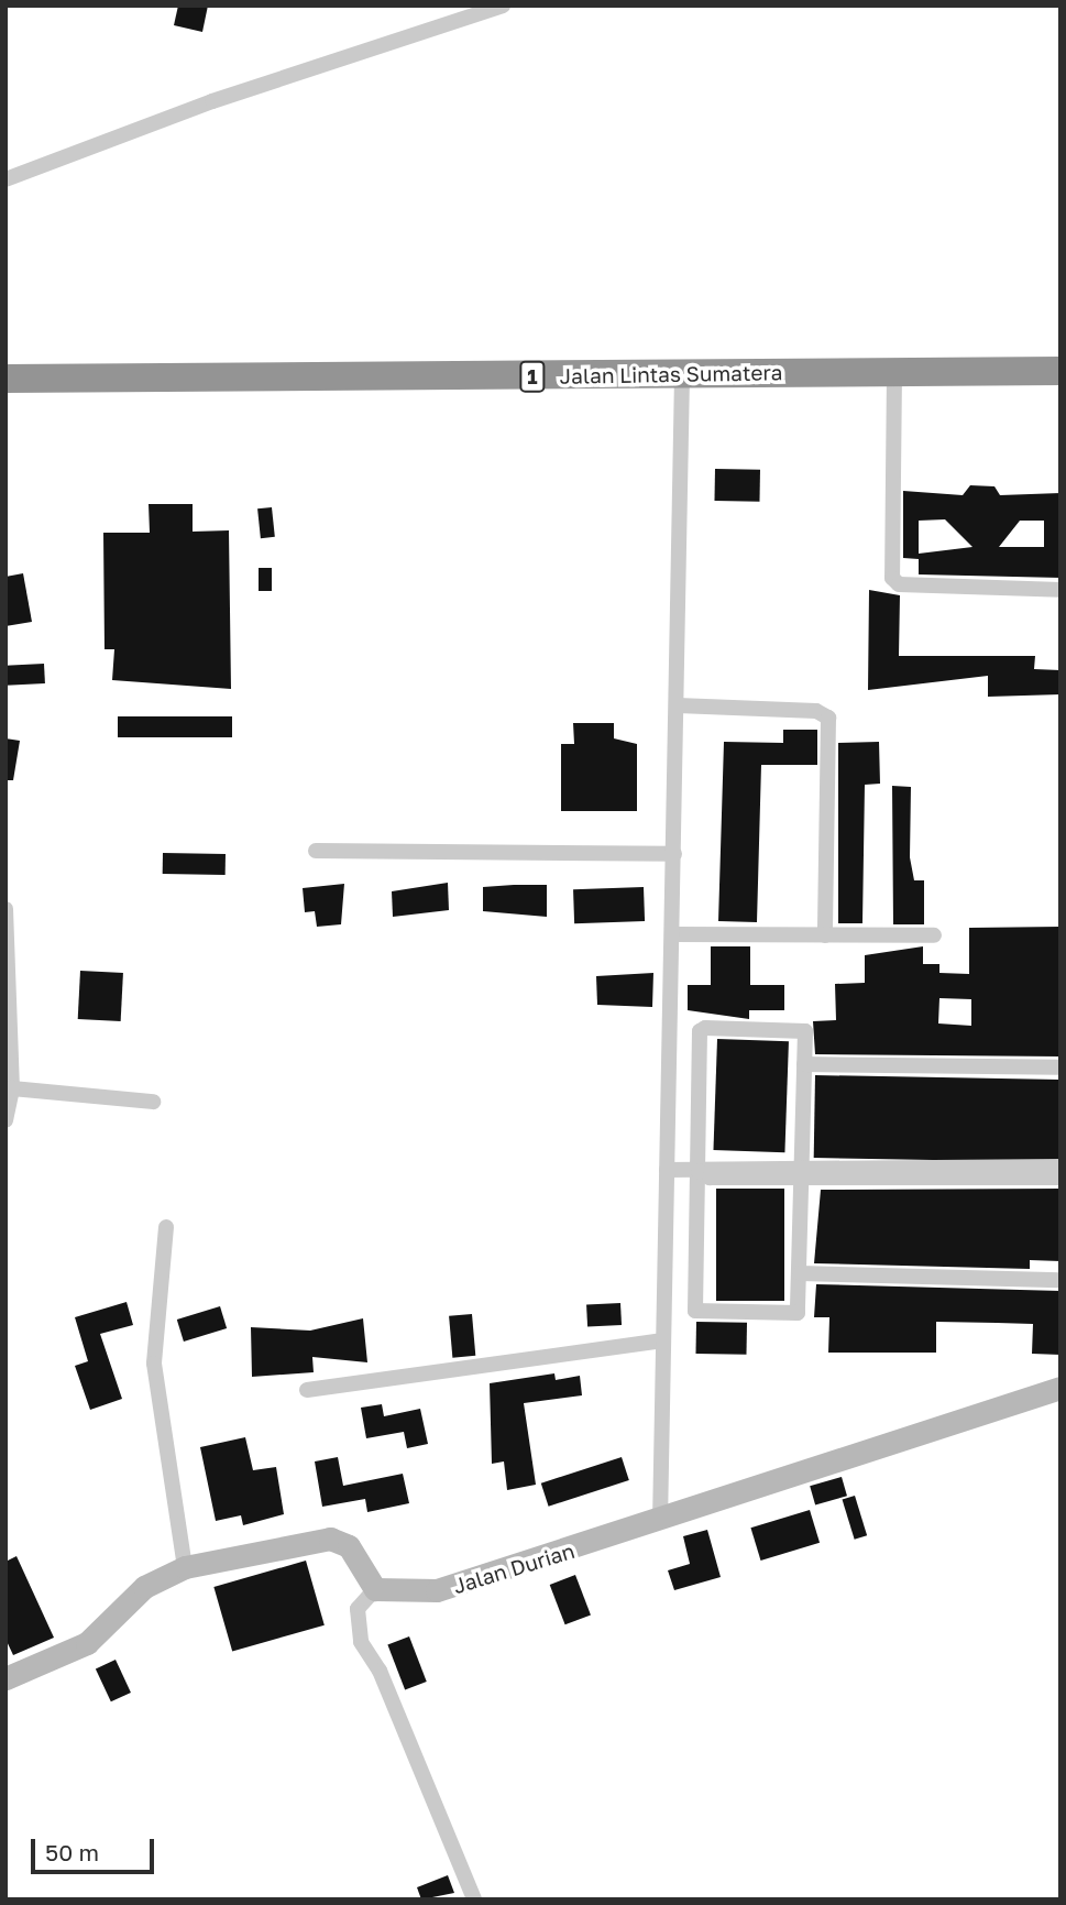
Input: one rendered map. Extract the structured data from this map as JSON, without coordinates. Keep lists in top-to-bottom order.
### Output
{
  "streets": {
    "highway": ["Jalan Lintas Sumatera", "1"],
    "street": ["Jalan Durian"]
  },
  "scale_bar": "50 m"
}
